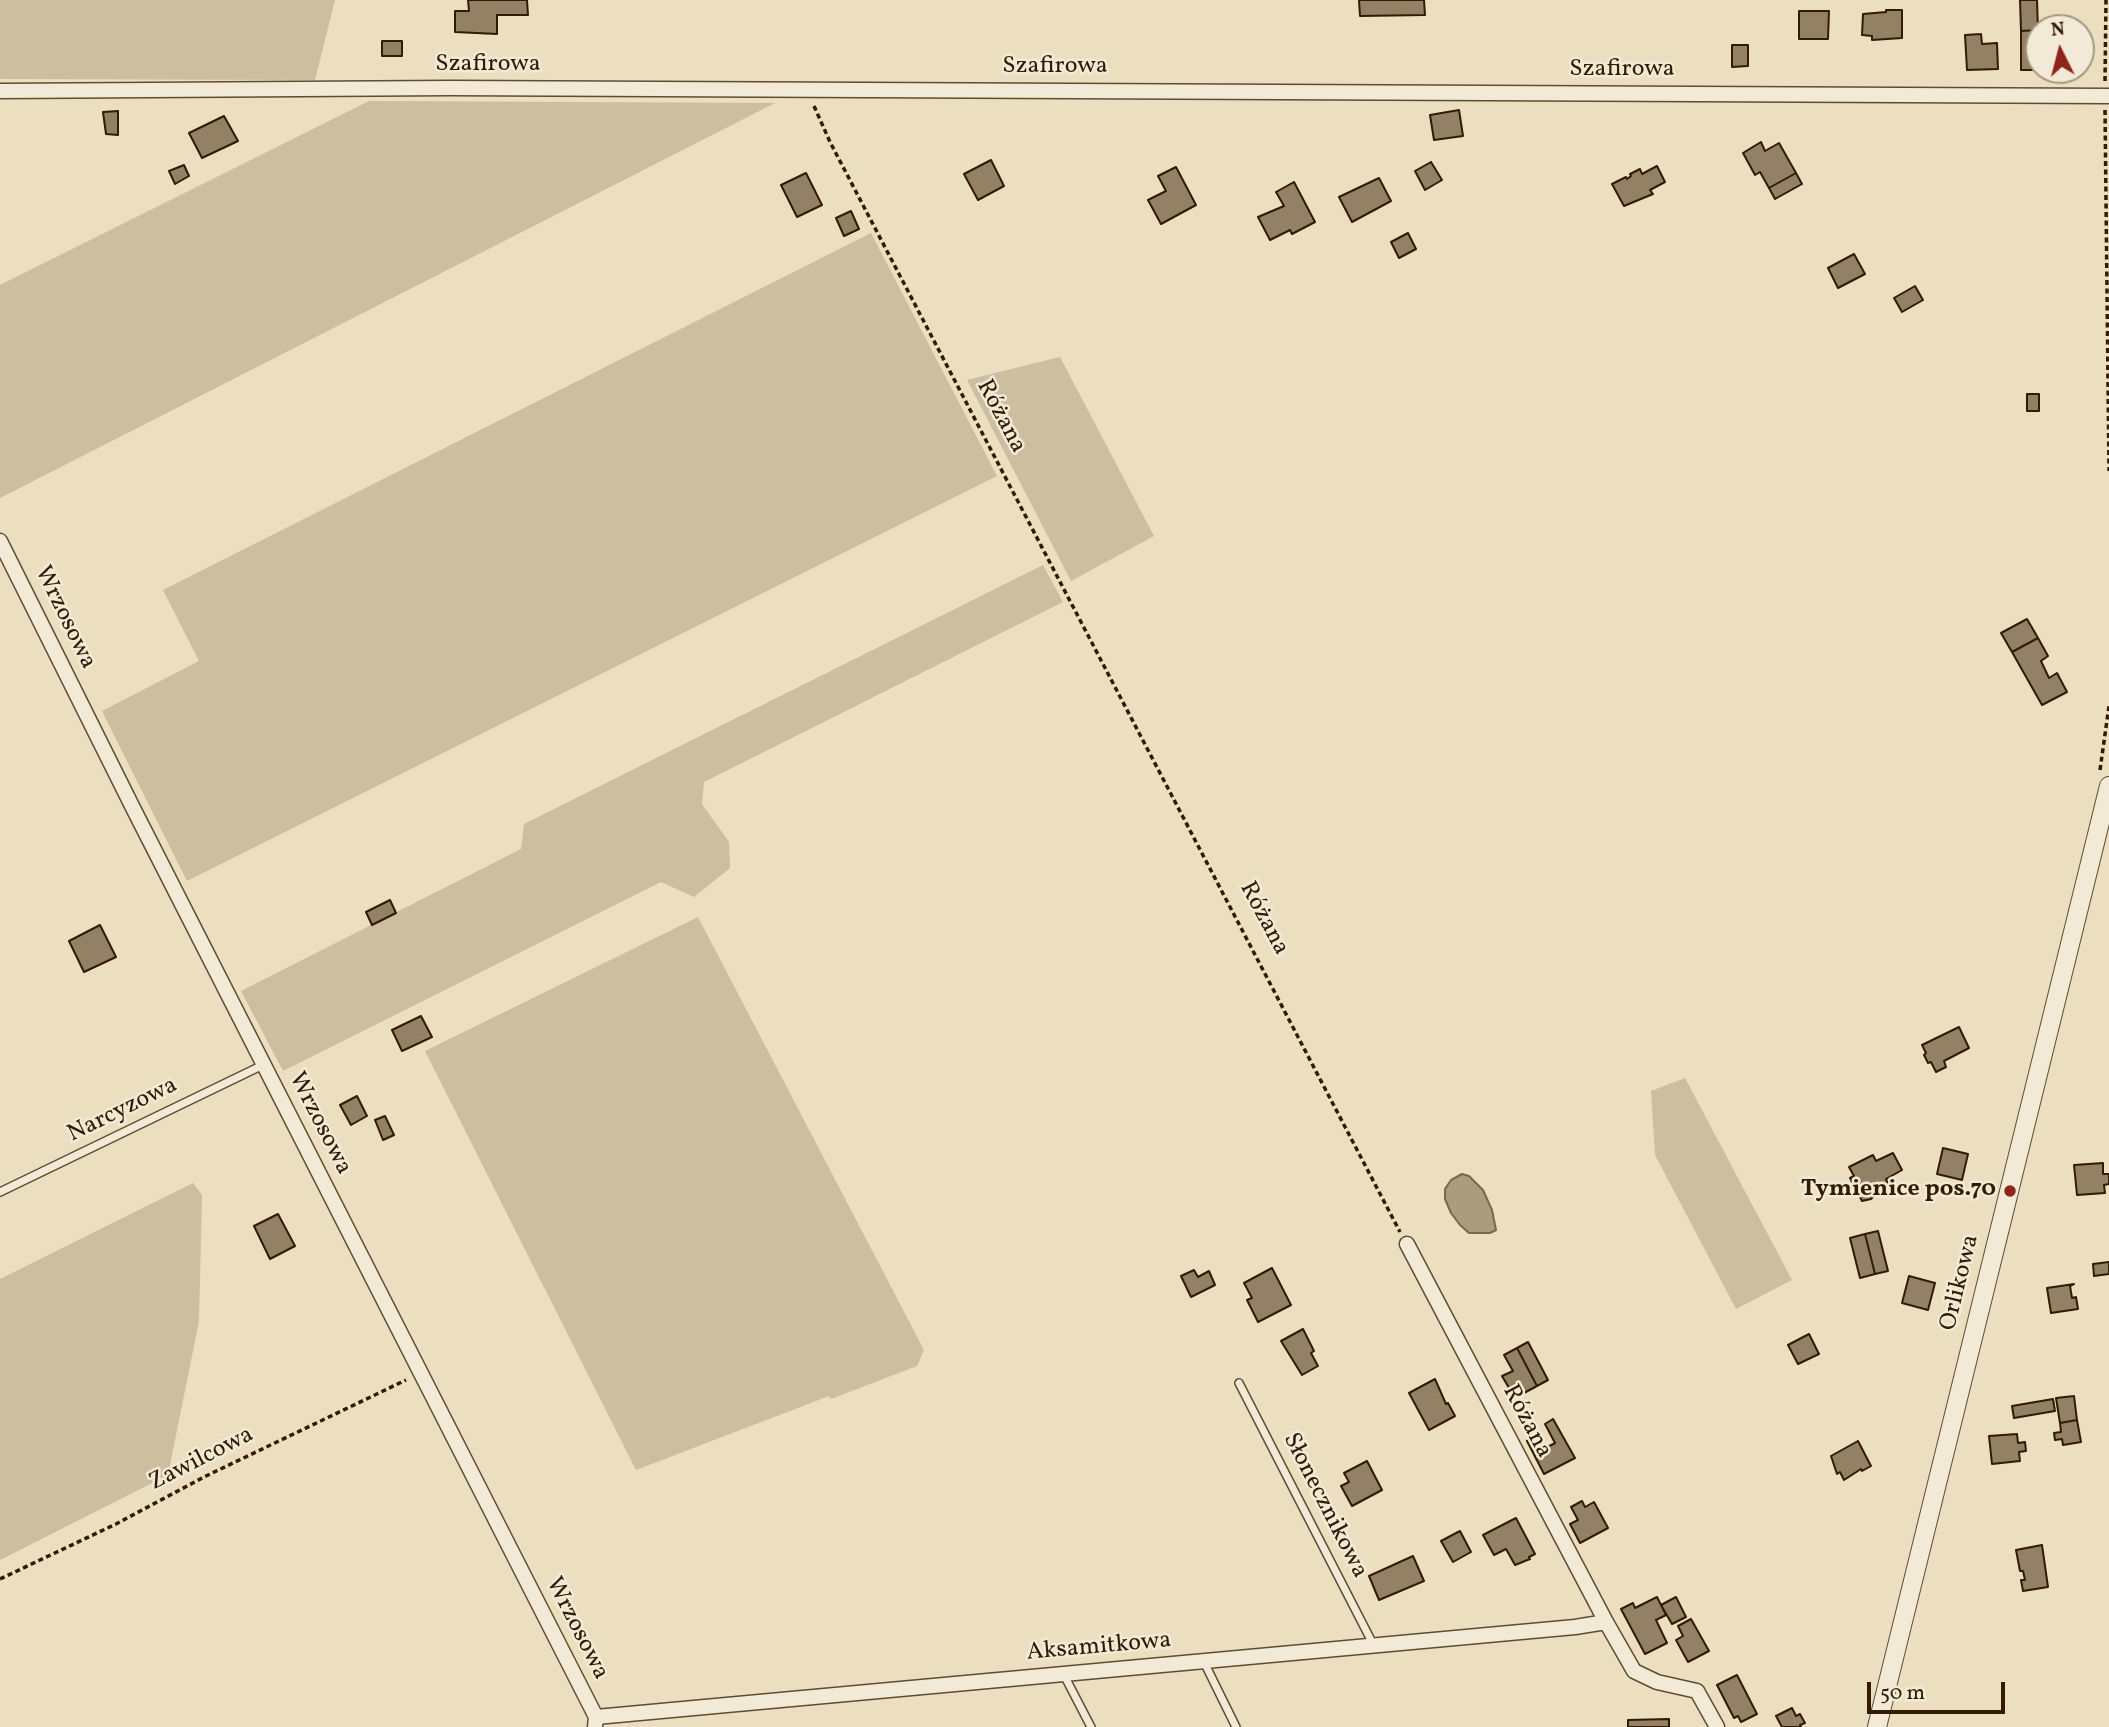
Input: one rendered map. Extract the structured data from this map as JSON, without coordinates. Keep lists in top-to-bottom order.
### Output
{
  "streets": {
    "street": [
      "Szafirowa",
      "Różana",
      "Wrzosowa",
      "Orlikowa",
      "Aksamitkowa"
    ],
    "lane": ["Narcyzowa", "Słonecznikowa"],
    "path": ["Zawilcowa"]
  },
  "crossings": [
    ["Szafirowa", "Różana"],
    ["Różana", "Aksamitkowa"],
    ["Wrzosowa", "Narcyzowa"],
    ["Wrzosowa", "Zawilcowa"],
    ["Wrzosowa", "Aksamitkowa"],
    ["Słonecznikowa", "Aksamitkowa"]
  ],
  "places": ["Tymienice pos.70"],
  "scale_bar": "50 m",
  "north": "top"
}
